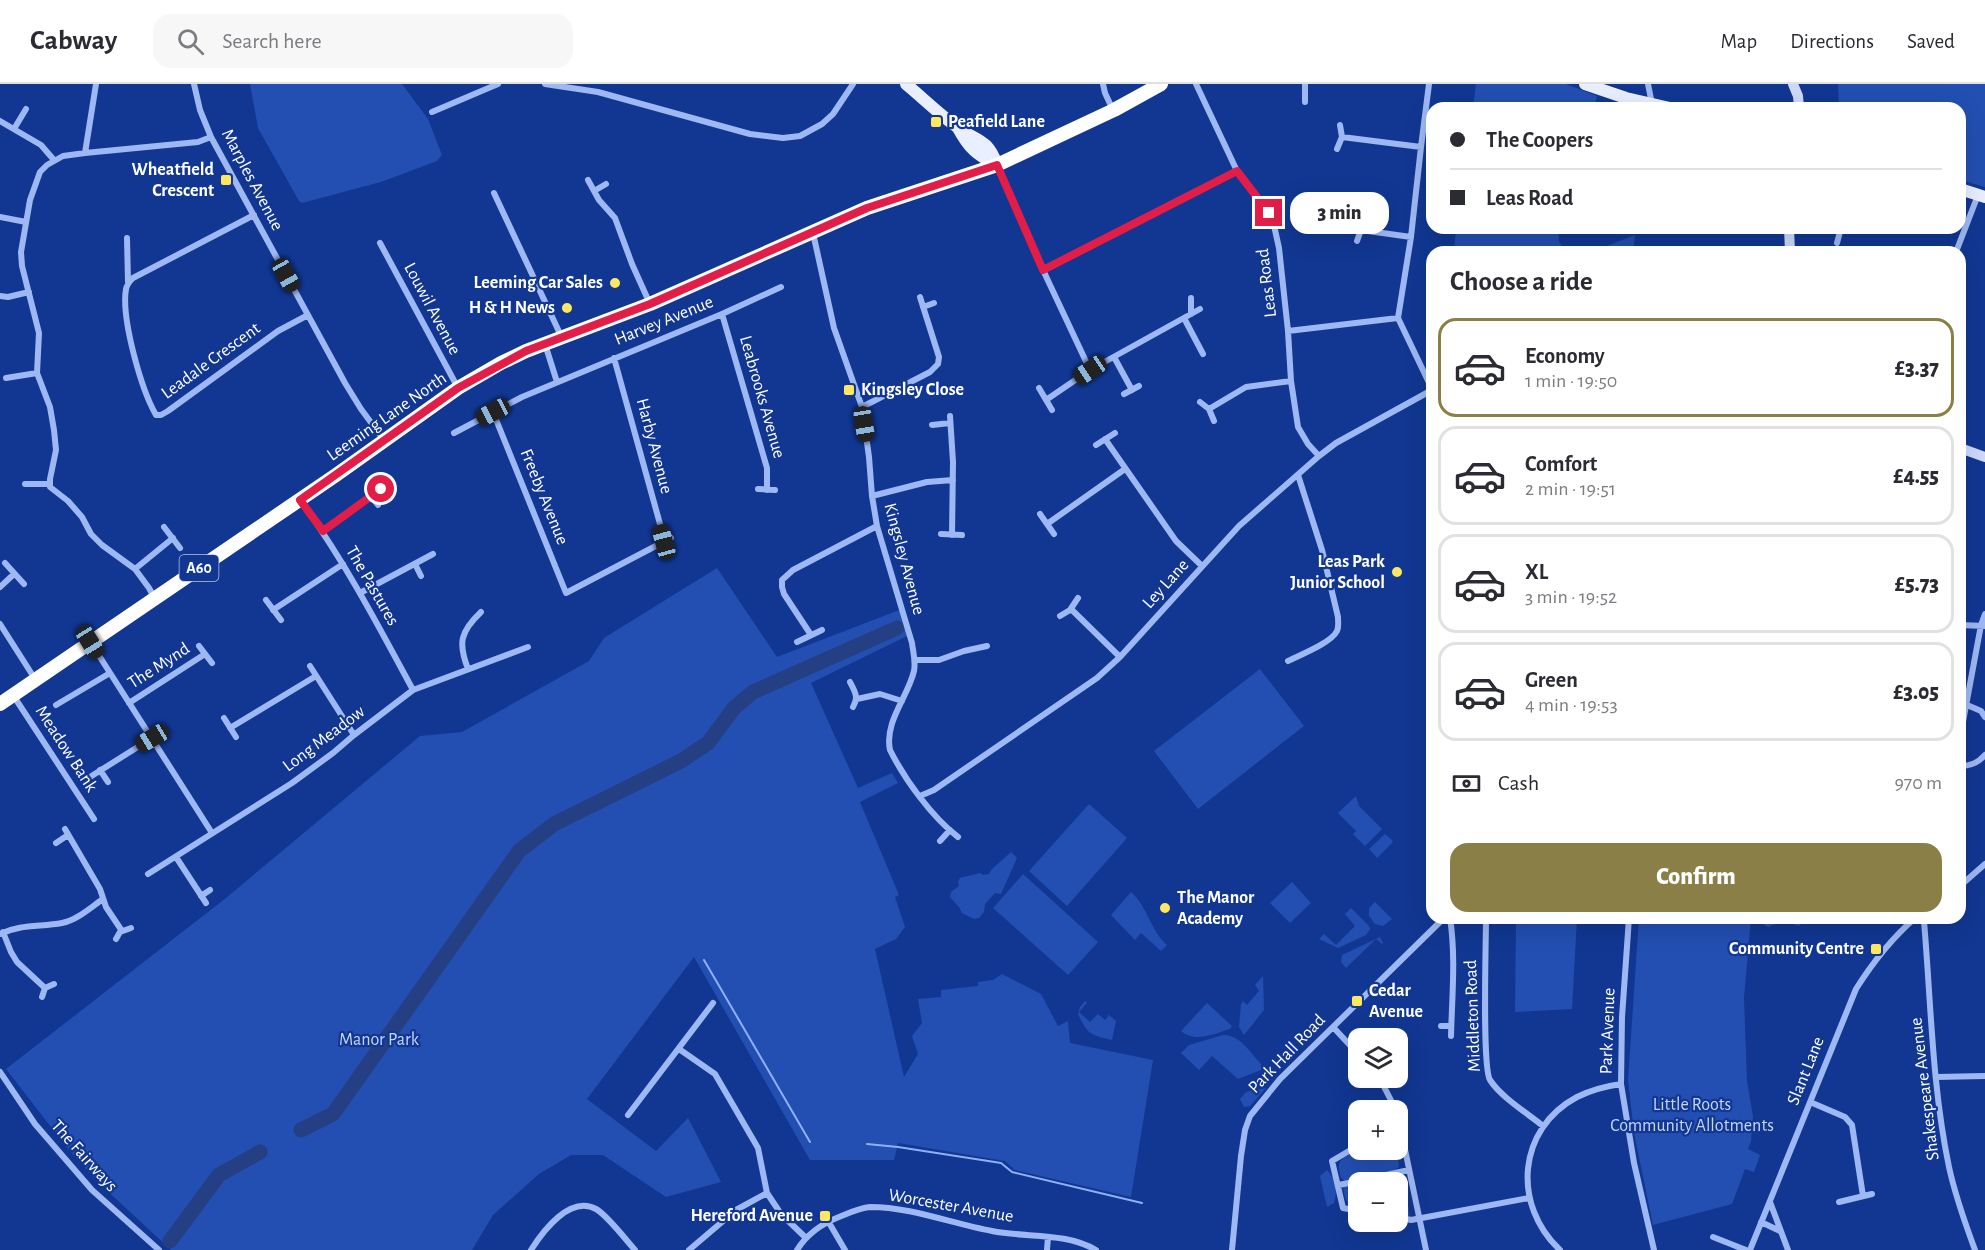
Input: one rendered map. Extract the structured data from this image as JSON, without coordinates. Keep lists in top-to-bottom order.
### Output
{
  "streets": {
    "highway": ["Leeming Lane North", "A60"],
    "street": [
      "Marples Avenue",
      "Leas Road",
      "Louwil Avenue",
      "Harvey Avenue",
      "Leadale Crescent",
      "Leabrooks Avenue",
      "Harby Avenue",
      "Freeby Avenue",
      "Kingsley Avenue",
      "Ley Lane",
      "The Pastures",
      "The Mynd",
      "Long Meadow",
      "Meadow Bank",
      "Middleton Road",
      "Park Avenue",
      "Park Hall Road",
      "Slant Lane",
      "Shakespeare Avenue",
      "The Fairways",
      "Worcester Avenue"
    ]
  },
  "crossings": [
    ["Marples Avenue", "Leadale Crescent"],
    ["Marples Avenue", "Leeming Lane North"],
    ["Leas Road", "Ley Lane"],
    ["Louwil Avenue", "Leeming Lane North"],
    ["Harvey Avenue", "Leabrooks Avenue"],
    ["Harvey Avenue", "Harby Avenue"],
    ["Harvey Avenue", "Freeby Avenue"],
    ["Leeming Lane North", "Kingsley Avenue"],
    ["Leeming Lane North", "The Pastures"],
    ["Leeming Lane North", "Meadow Bank"],
    ["Harby Avenue", "Freeby Avenue"],
    ["Kingsley Avenue", "Ley Lane"],
    ["The Pastures", "Long Meadow"]
  ],
  "parks": ["Manor Park", "Little Roots Community Allotments"],
  "places": {
    "transit": [
      "Peafield Lane",
      "Wheatfield Crescent",
      "Kingsley Close",
      "Community Centre",
      "Cedar Avenue",
      "Hereford Avenue"
    ],
    "other": [
      "Leeming Car Sales",
      "H & H News",
      "Leas Park Junior School",
      "The Manor Academy"
    ]
  },
  "page": {
    "header": "Cabway",
    "search": "Search here",
    "nav": ["Map", "Directions", "Saved"],
    "banner": ["The Coopers", "Leas Road"],
    "bubble": "3 min",
    "heading": "Choose a ride",
    "list": [
      {
        "name": "Economy",
        "note": "1 min · 19:50",
        "value": "£3.37"
      },
      {
        "name": "Comfort",
        "note": "2 min · 19:51",
        "value": "£4.55"
      },
      {
        "name": "XL",
        "note": "3 min · 19:52",
        "value": "£5.73"
      },
      {
        "name": "Green",
        "note": "4 min · 19:53",
        "value": "£3.05"
      }
    ],
    "pay": ["Cash", "970 m"],
    "buttons": "Confirm",
    "map_buttons": ["+", "−"]
  }
}
